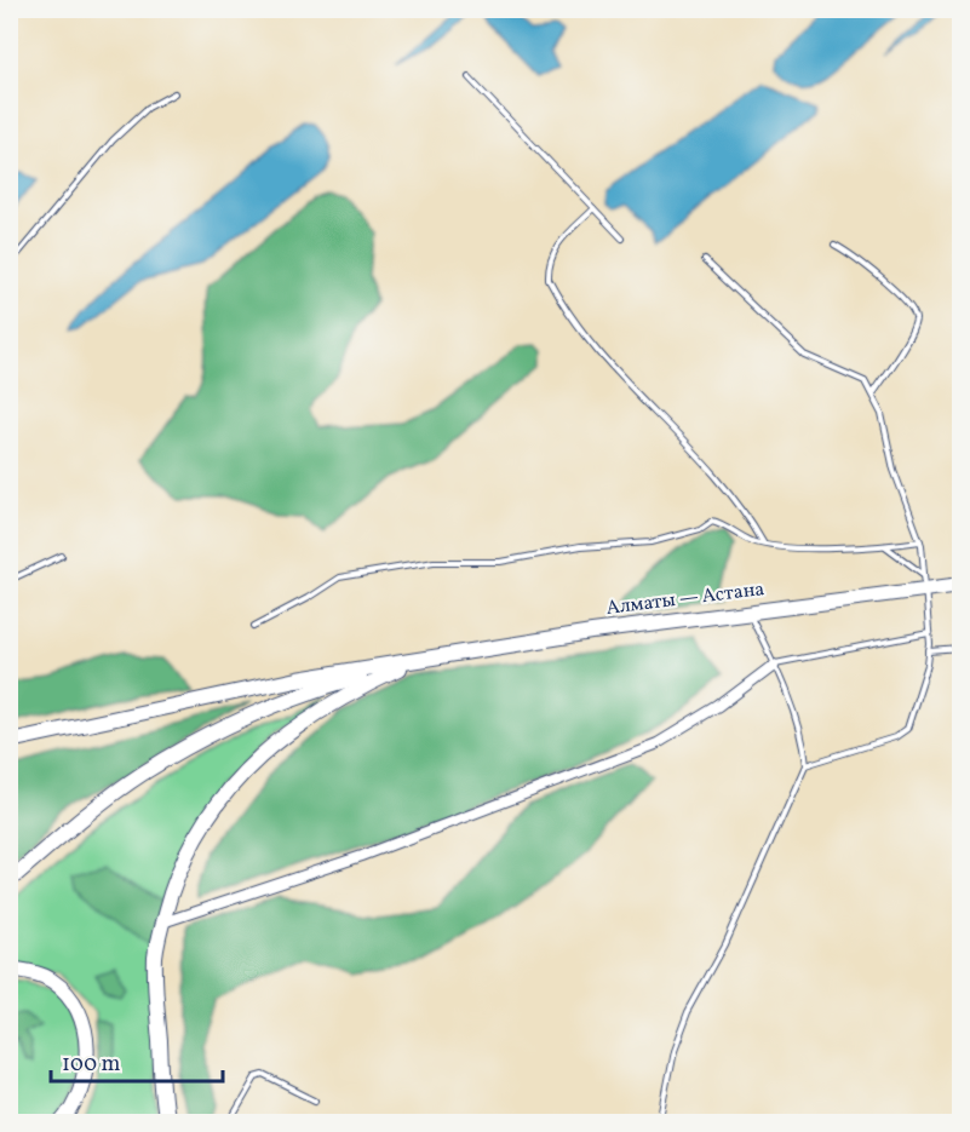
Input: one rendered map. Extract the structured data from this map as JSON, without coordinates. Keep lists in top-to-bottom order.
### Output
{
  "streets": {
    "highway": ["Алматы — Астана"]
  },
  "scale_bar": "100 m"
}
